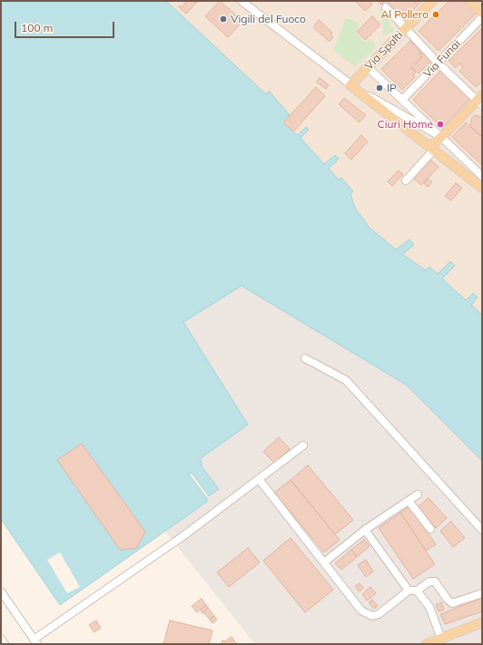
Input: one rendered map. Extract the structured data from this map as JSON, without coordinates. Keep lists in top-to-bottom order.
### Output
{
  "streets": {
    "main road": ["Via Spalti"],
    "street": ["Via Funai"]
  },
  "places": [
    "Al Pollero",
    "Vigili del Fuoco",
    "IP",
    "Ciuri Home"
  ],
  "scale_bar": "100 m"
}
